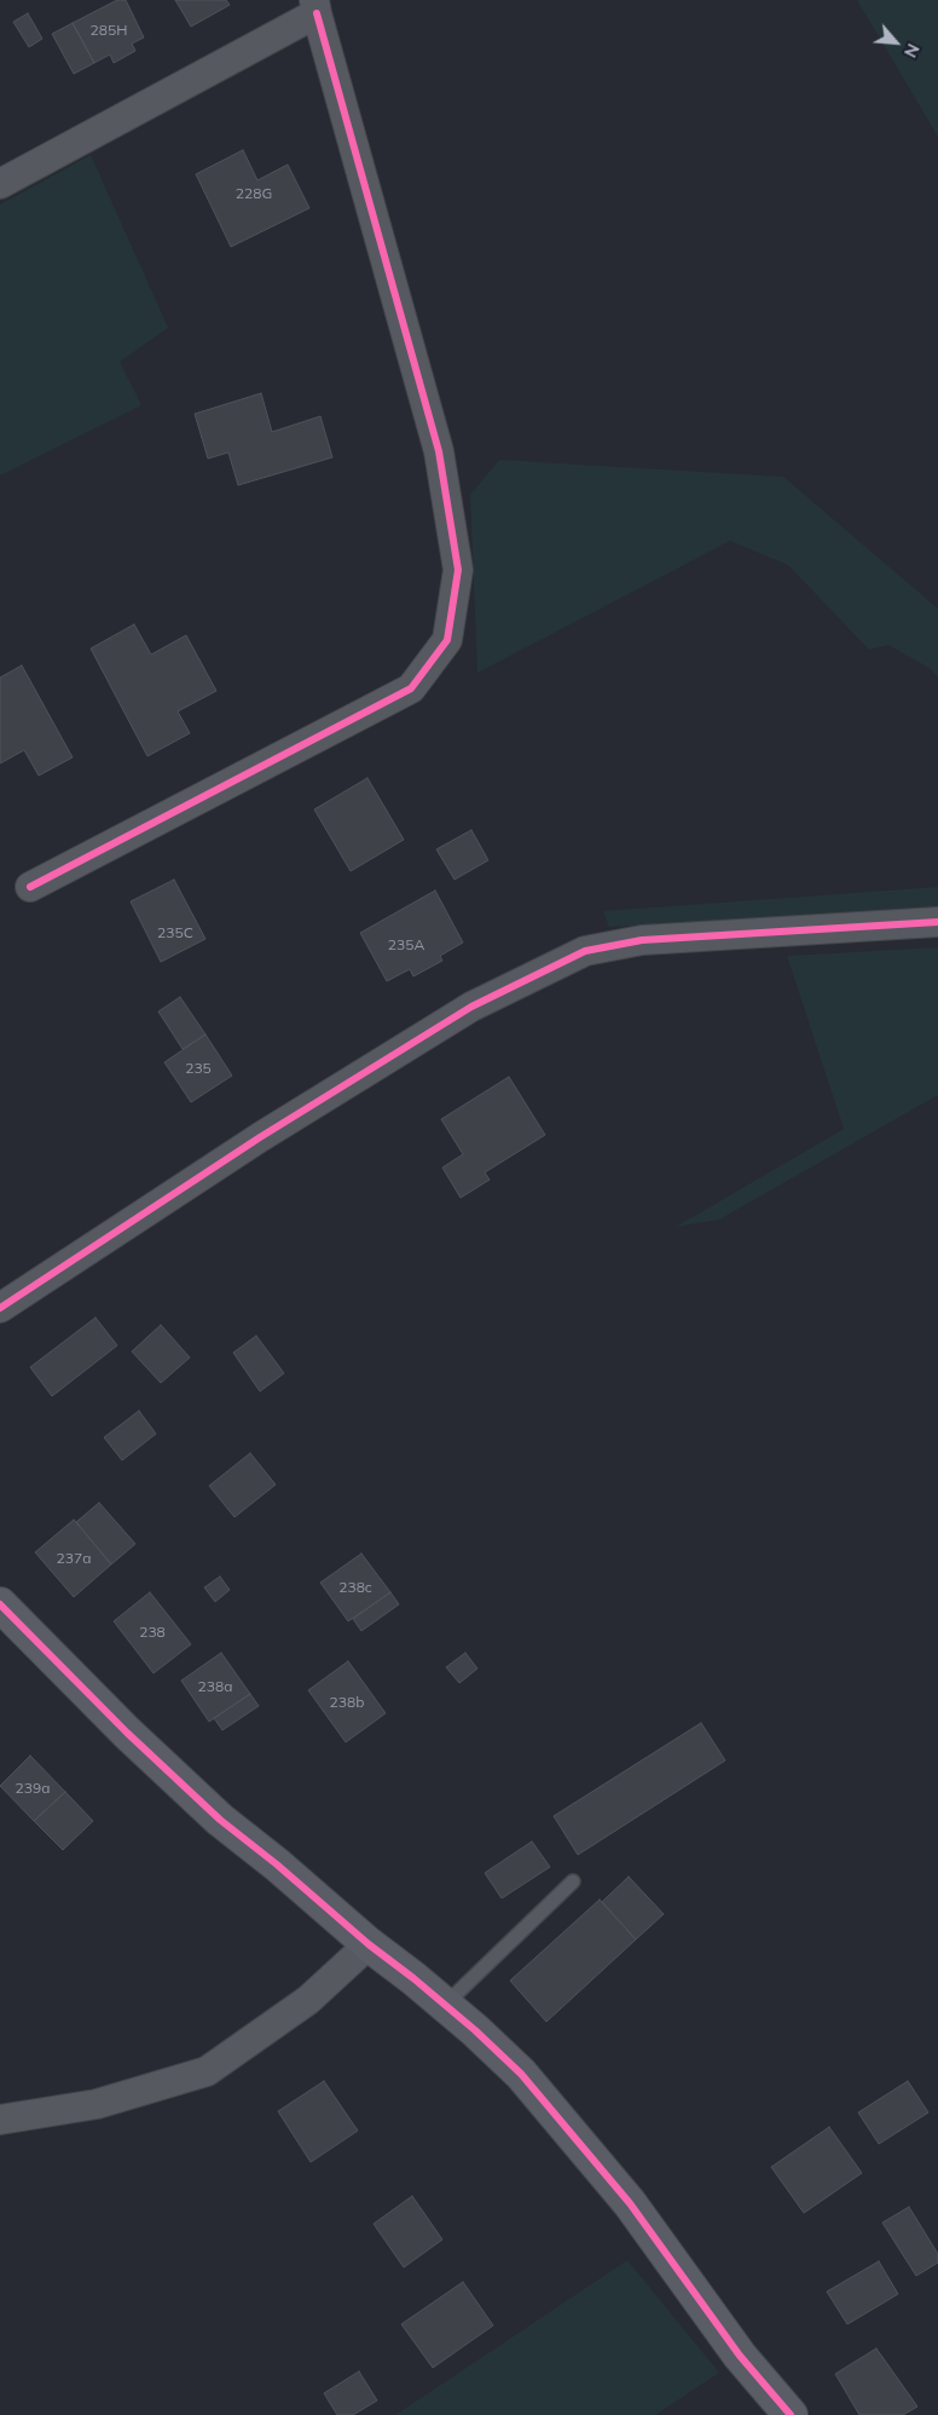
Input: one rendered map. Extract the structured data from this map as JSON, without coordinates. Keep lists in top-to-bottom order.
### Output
{
  "house_numbers": [
    "285H",
    "228G",
    "235C",
    "235A",
    "235",
    "237a",
    "238c",
    "238",
    "238a",
    "238b",
    "239a"
  ],
  "north": "bottom right"
}
